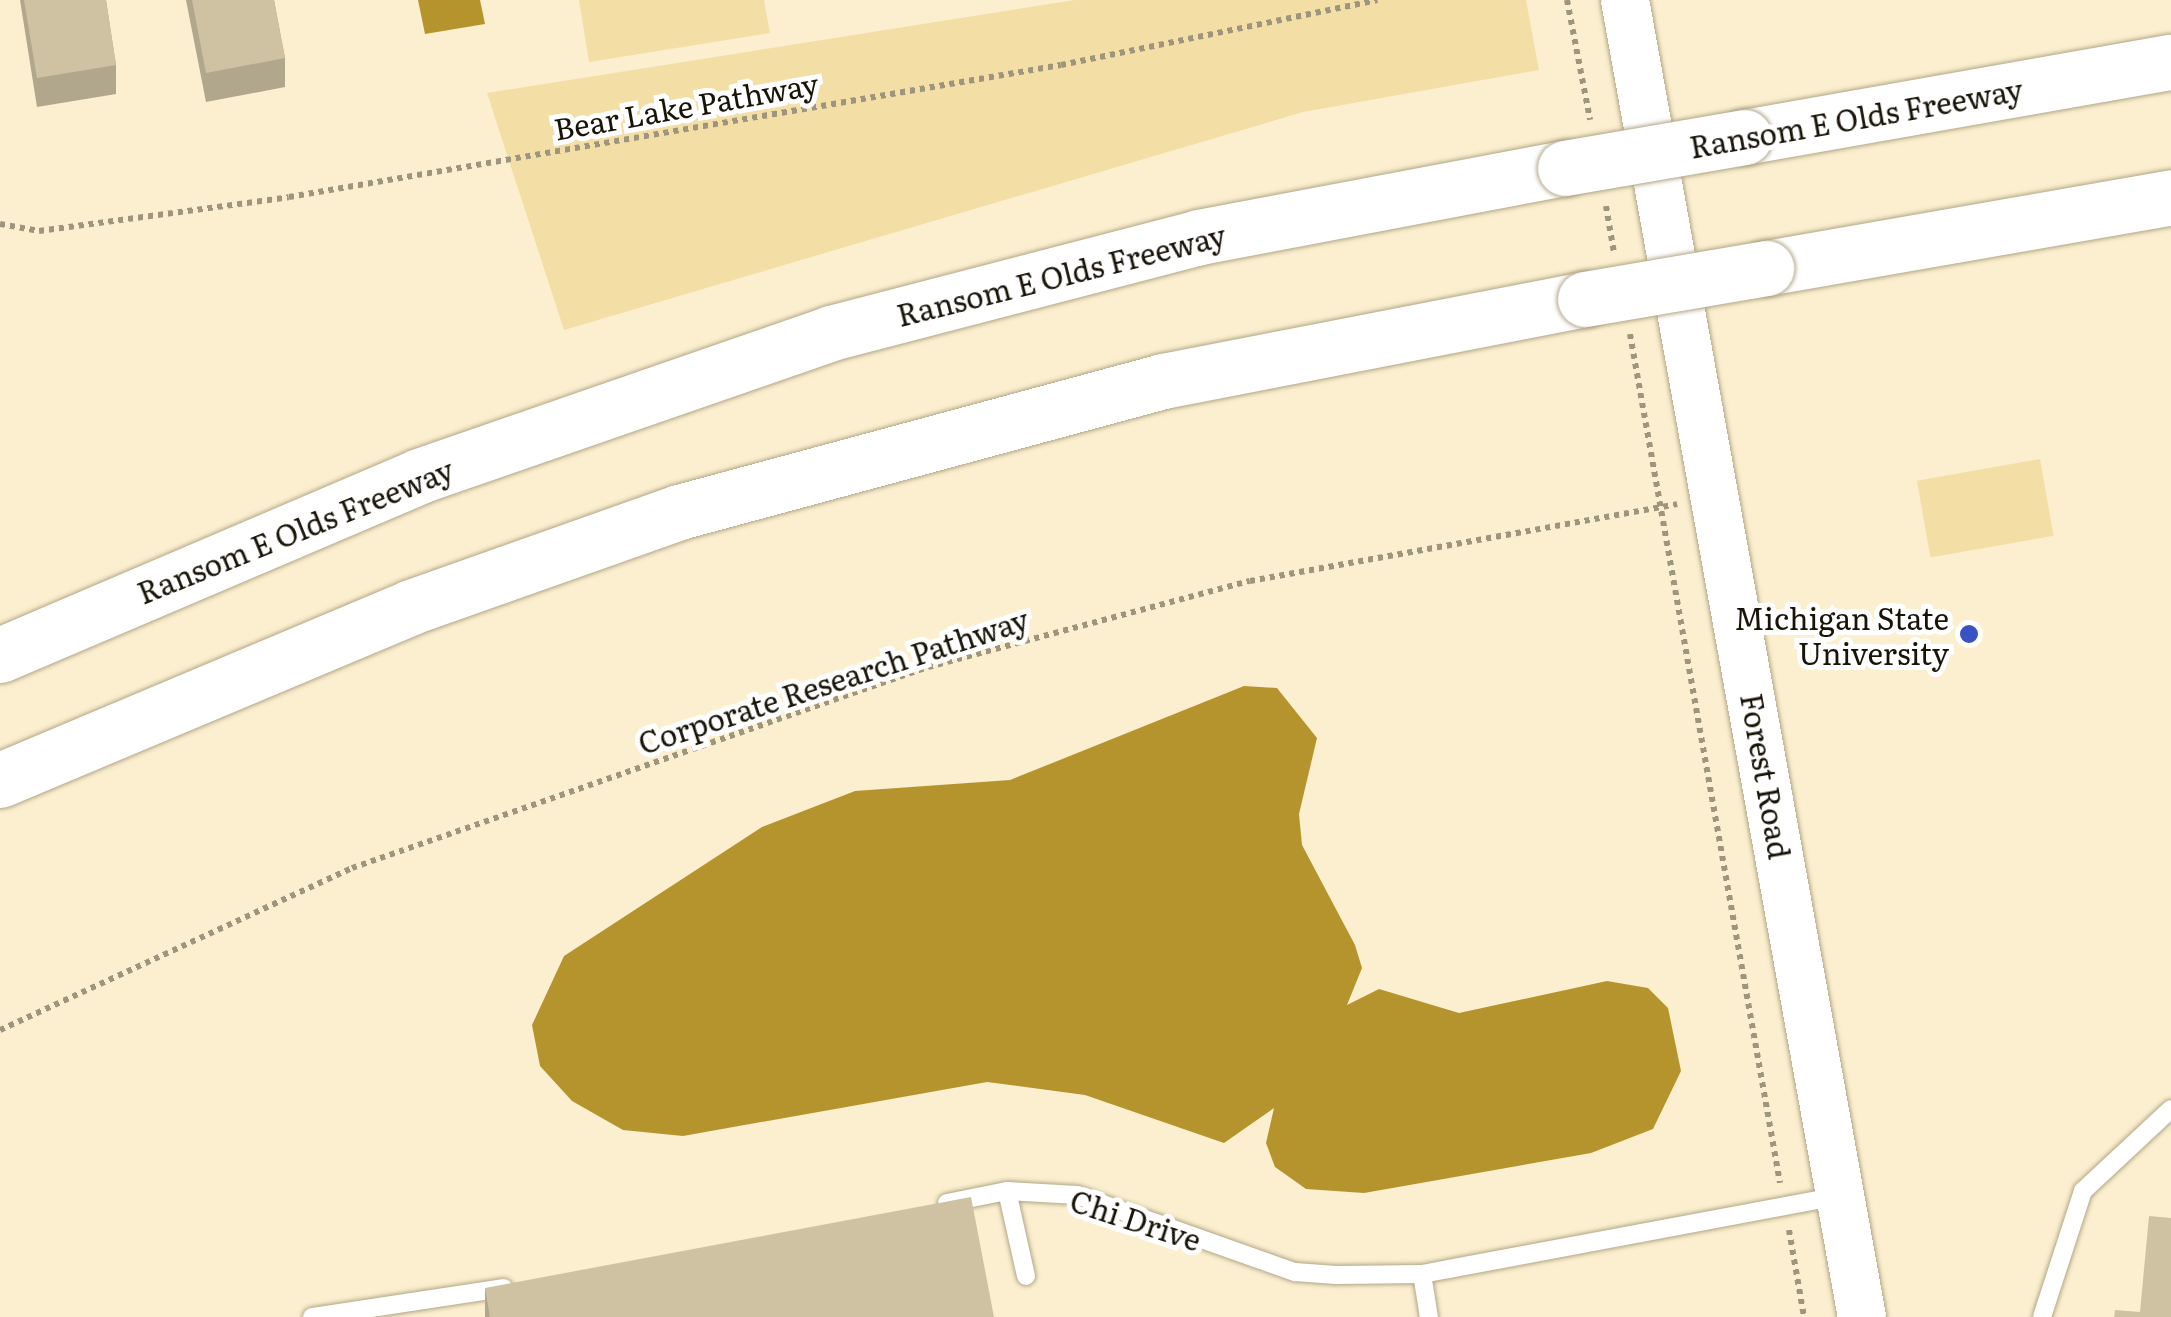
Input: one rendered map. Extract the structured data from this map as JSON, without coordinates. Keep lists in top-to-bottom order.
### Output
{
  "streets": {
    "highway": ["Ransom E Olds Freeway"],
    "street": ["Forest Road"],
    "lane": ["Chi Drive"],
    "path": ["Bear Lake Pathway", "Corporate Research Pathway"]
  },
  "crossings": [
    ["Corporate Research Pathway", "Forest Road"],
    ["Forest Road", "Chi Drive"]
  ],
  "places": ["Michigan State University"]
}
